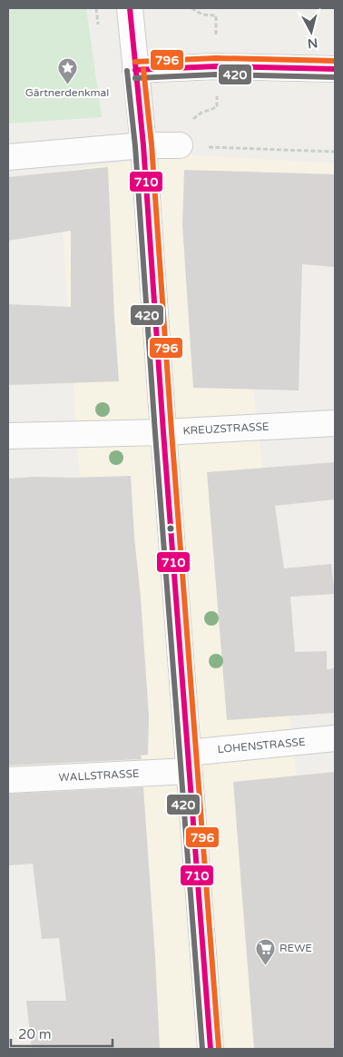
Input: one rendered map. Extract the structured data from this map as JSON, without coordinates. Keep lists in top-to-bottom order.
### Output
{
  "streets": {
    "street": ["KREUZSTRASSE", "LOHENSTRASSE", "WALLSTRASSE"]
  },
  "crossings": [
    ["LOHENSTRASSE", "WALLSTRASSE"]
  ],
  "places": {
    "place": ["Gärtnerdenkmal"],
    "supermarket": ["REWE"]
  },
  "lines": ["transit line 710", "transit line 796", "transit line 420"],
  "scale_bar": "20 m",
  "north": "bottom"
}
